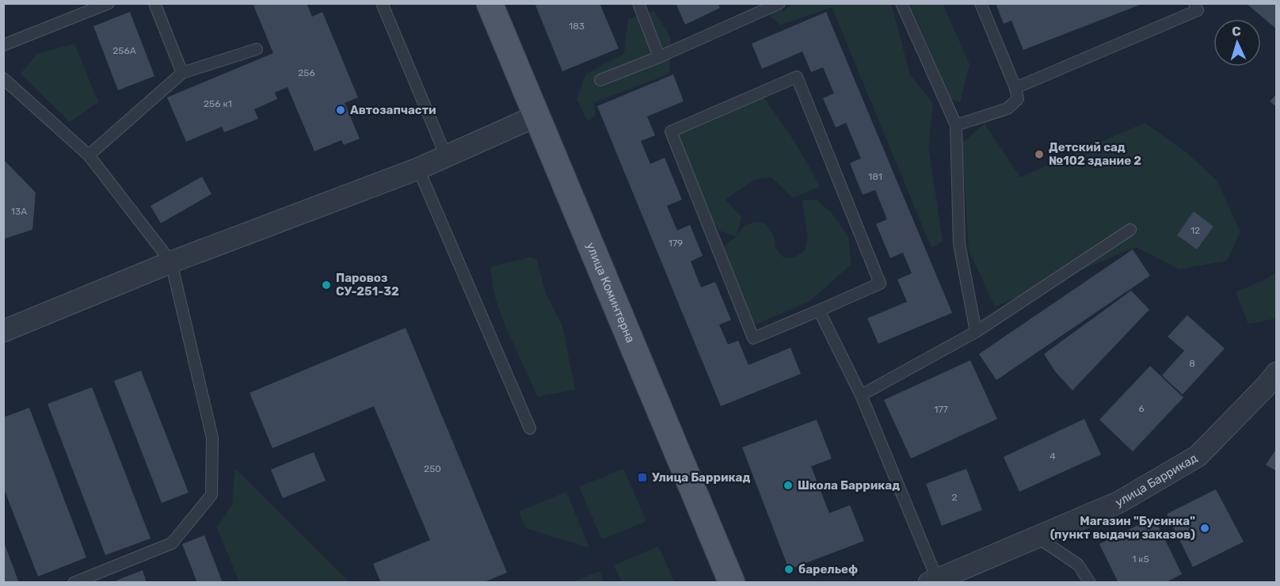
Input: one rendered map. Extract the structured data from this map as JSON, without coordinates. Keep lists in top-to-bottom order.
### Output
{
  "streets": {
    "main road": ["улица Коминтерна"],
    "street": ["улица Баррикад"]
  },
  "places": {
    "other": [
      "Автозапчасти",
      "Детский сад №102 здание 2",
      "Паровоз СУ-251-32",
      "Школа Баррикад",
      "Магазин \"Бусинка\" (пункт выдачи заказов)",
      "барельеф"
    ],
    "transit": ["Улица Баррикад"]
  },
  "house_numbers": [
    "183",
    "256А",
    "256",
    "256 к1",
    "181",
    "13А",
    "12",
    "179",
    "8",
    "6",
    "177",
    "4",
    "250",
    "2",
    "1 к5"
  ],
  "north": "top"
}
